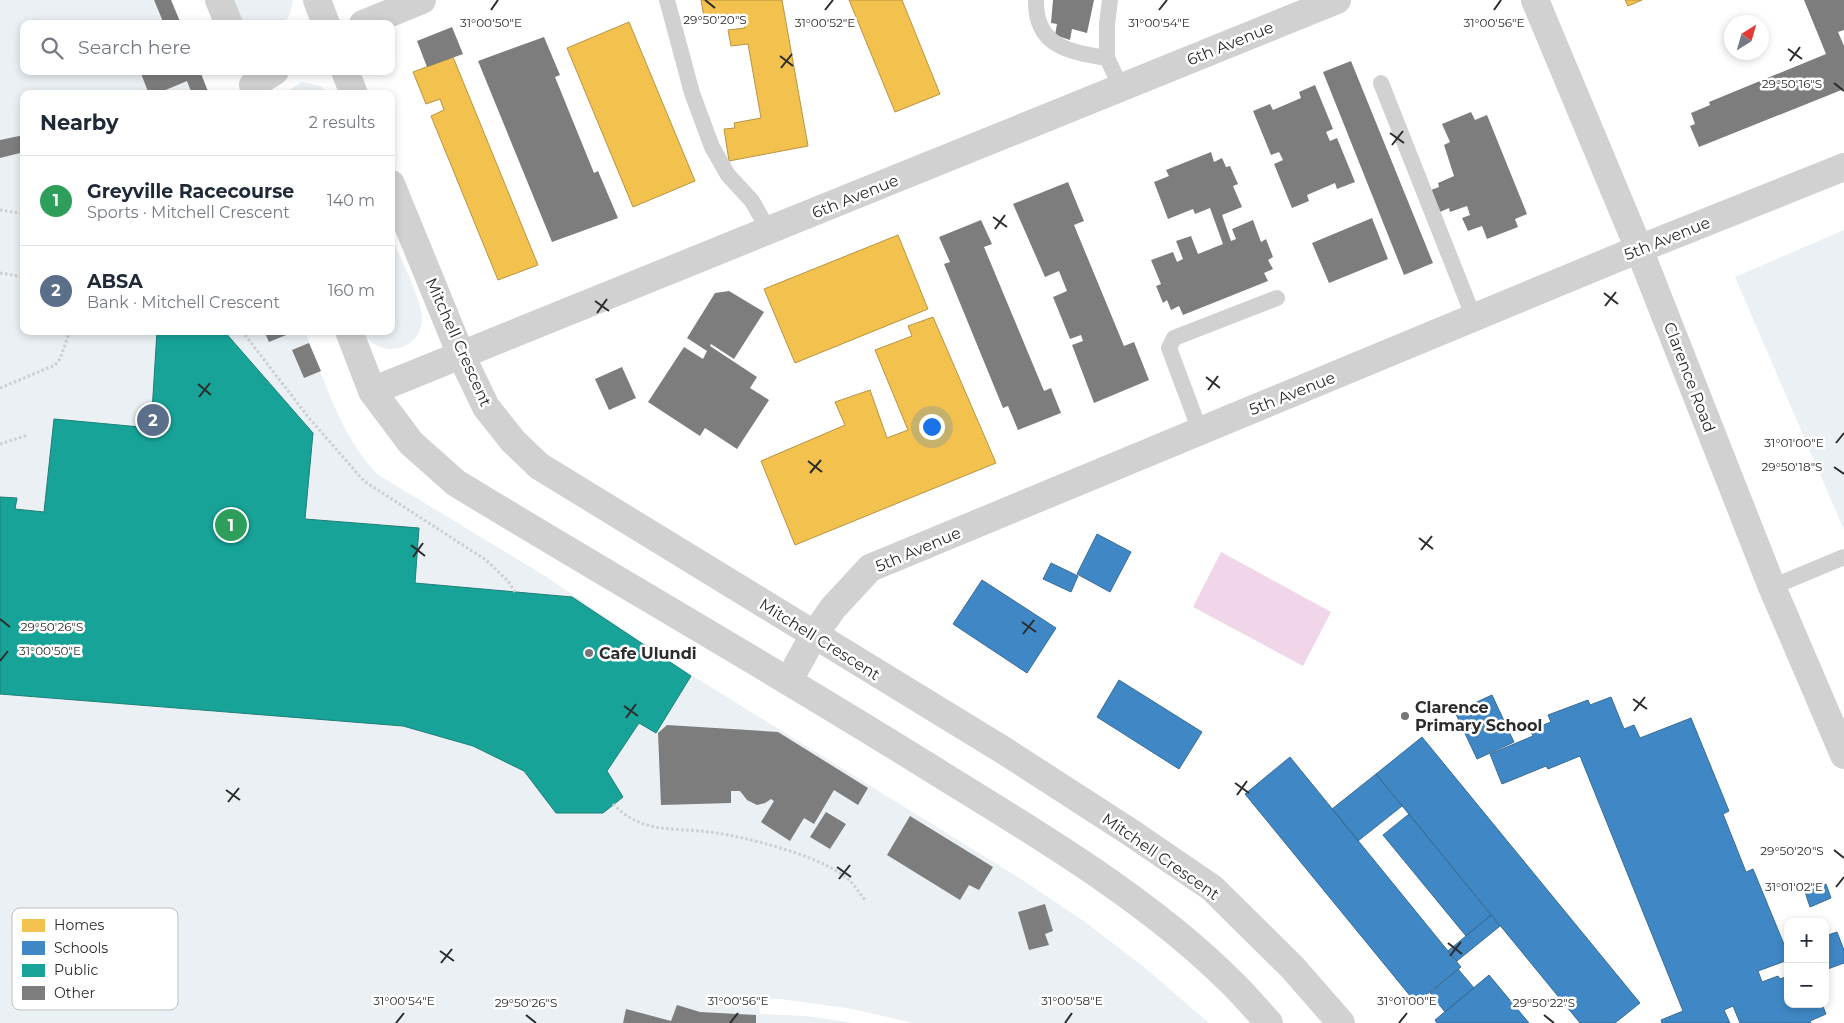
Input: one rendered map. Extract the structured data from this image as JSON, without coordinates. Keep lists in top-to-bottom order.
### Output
{
  "streets": {
    "street": [
      "6th Avenue",
      "5th Avenue",
      "Mitchell Crescent",
      "Clarence Road"
    ]
  },
  "crossings": [
    ["6th Avenue", "Mitchell Crescent"],
    ["5th Avenue", "Mitchell Crescent"],
    ["5th Avenue", "Clarence Road"]
  ],
  "places": ["Cafe Ulundi", "Clarence Primary School"],
  "legend": [
    "Homes",
    "Schools",
    "Public",
    "Other"
  ],
  "north": "top right",
  "page": {
    "search": "Search here",
    "heading": ["Nearby", "2 results"],
    "list": [
      {
        "mark": "1",
        "name": "Greyville Racecourse",
        "note": "Sports · Mitchell Crescent",
        "value": "140 m"
      },
      {
        "mark": "2",
        "name": "ABSA",
        "note": "Bank · Mitchell Crescent",
        "value": "160 m"
      }
    ],
    "pins": ["2", "1"],
    "map_buttons": ["+", "−"]
  },
  "coordinates": [
    "29°50'20\"S",
    "31°00'50\"E",
    "31°00'52\"E",
    "31°00'54\"E",
    "31°00'56\"E",
    "29°50'16\"S",
    "31°01'00\"E",
    "29°50'18\"S",
    "29°50'26\"S",
    "31°01'02\"E",
    "31°00'58\"E",
    "29°50'22\"S"
  ]
}
